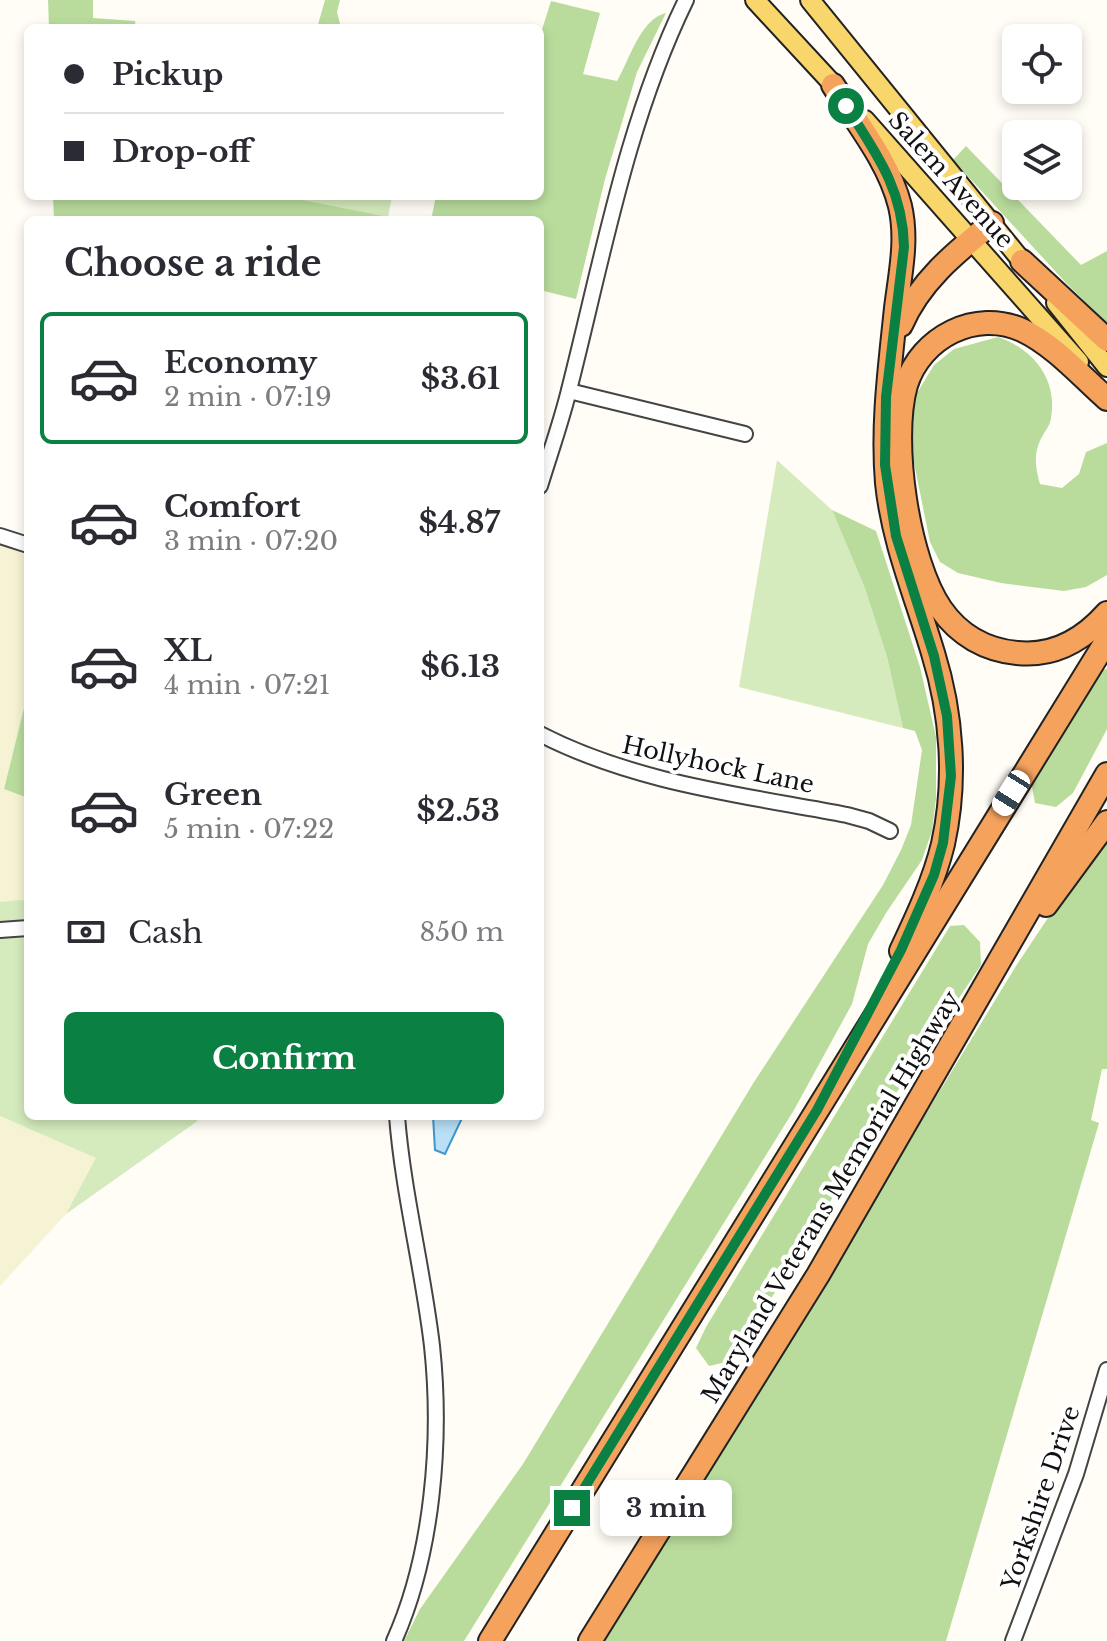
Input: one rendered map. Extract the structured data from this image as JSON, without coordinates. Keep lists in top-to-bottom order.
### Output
{
  "streets": {
    "highway": ["Maryland Veterans Memorial Highway"],
    "main road": ["Salem Avenue"],
    "street": ["Hollyhock Lane", "Yorkshire Drive"]
  },
  "page": {
    "banner": ["Pickup", "Drop-off"],
    "heading": "Choose a ride",
    "list": [
      {
        "name": "Economy",
        "note": "2 min · 07:19",
        "value": "$3.61"
      },
      {
        "name": "Comfort",
        "note": "3 min · 07:20",
        "value": "$4.87"
      },
      {
        "name": "XL",
        "note": "4 min · 07:21",
        "value": "$6.13"
      },
      {
        "name": "Green",
        "note": "5 min · 07:22",
        "value": "$2.53"
      }
    ],
    "pay": ["Cash", "850 m"],
    "buttons": "Confirm",
    "bubble": "3 min"
  }
}
